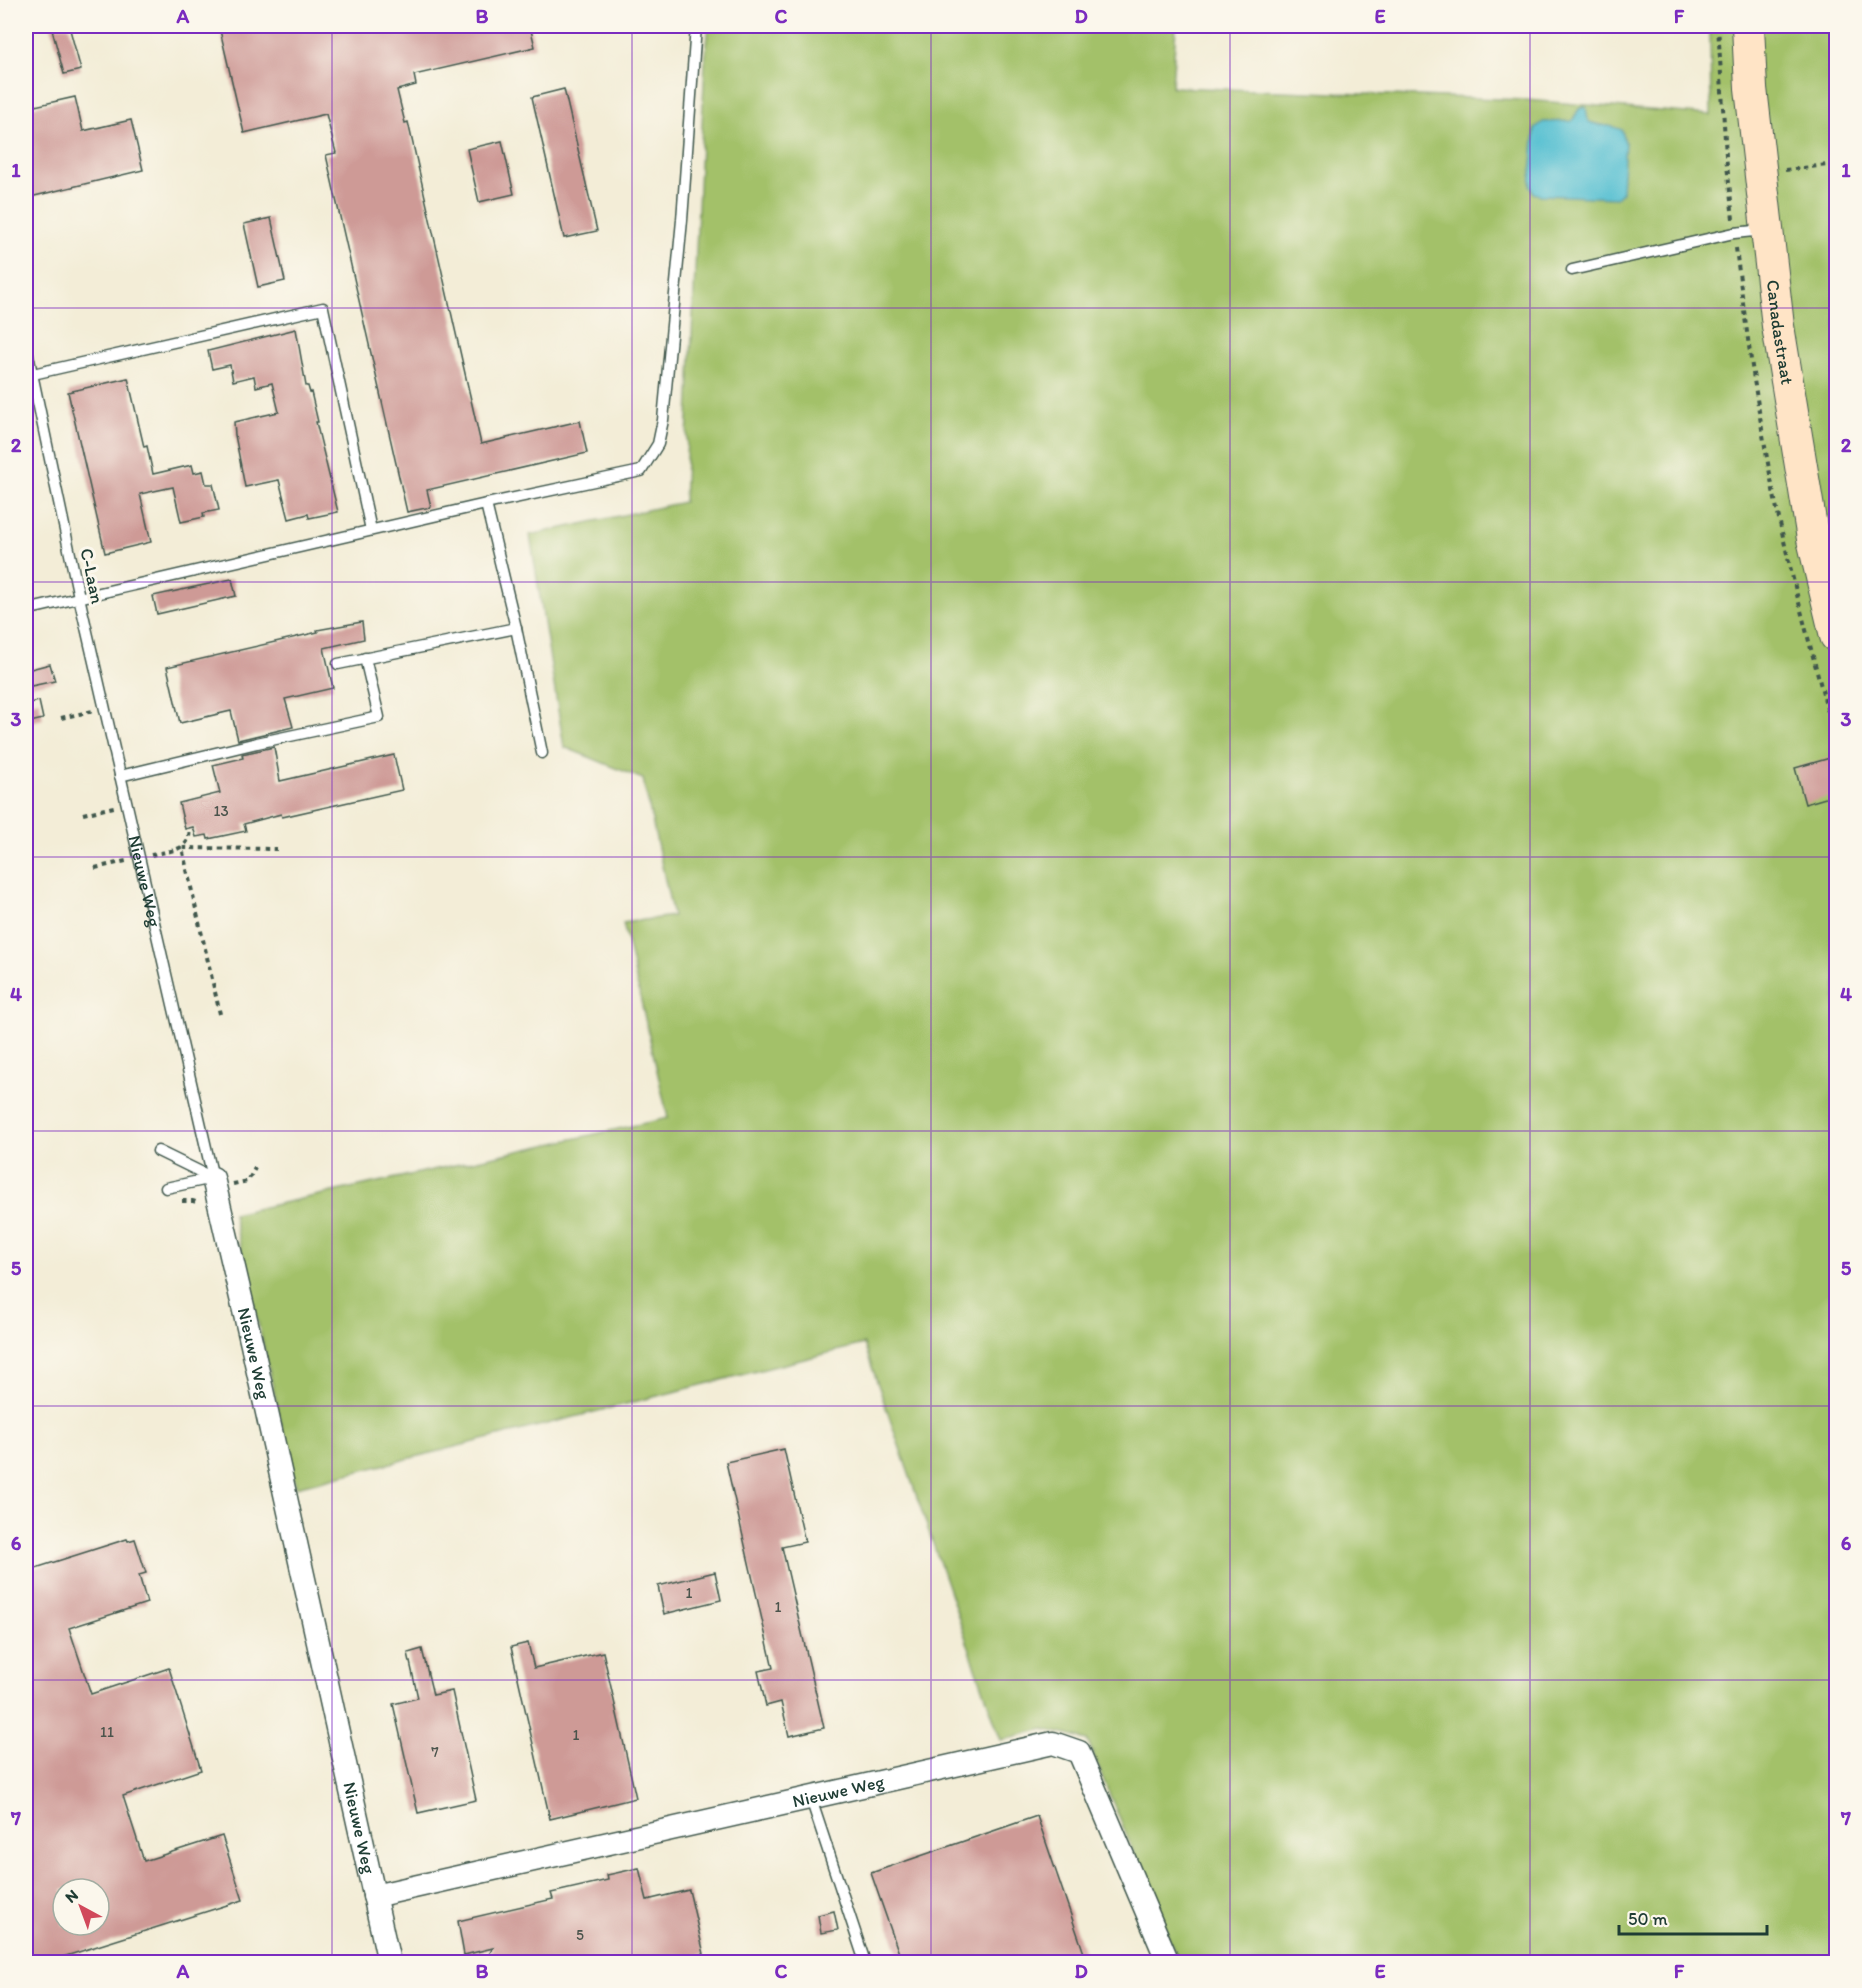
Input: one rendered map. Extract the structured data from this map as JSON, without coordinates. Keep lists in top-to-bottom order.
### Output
{
  "streets": {
    "street": ["Canadastraat", "Nieuwe Weg"],
    "lane": ["C-Laan"]
  },
  "crossings": [
    ["C-Laan", "Nieuwe Weg"]
  ],
  "house_numbers": [
    "13",
    "1",
    "1",
    "11",
    "1",
    "7",
    "5"
  ],
  "scale_bar": "50 m",
  "north": "top left",
  "grid": {
    "columns": [
      "A",
      "B",
      "C",
      "D",
      "E",
      "F"
    ],
    "rows": [
      "1",
      "2",
      "3",
      "4",
      "5",
      "6",
      "7"
    ]
  }
}
